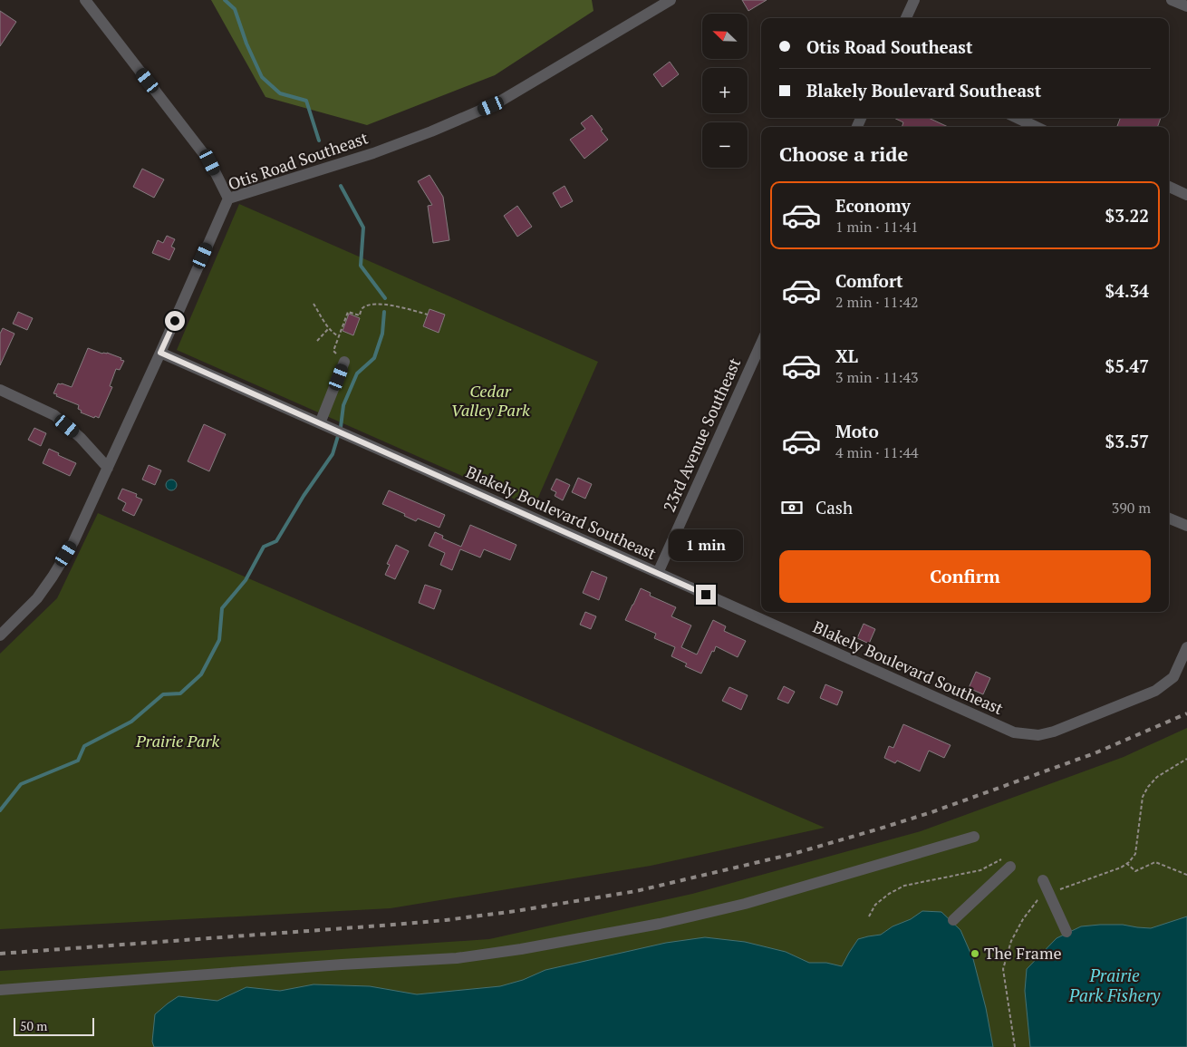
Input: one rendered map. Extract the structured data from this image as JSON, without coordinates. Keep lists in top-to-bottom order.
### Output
{
  "streets": {
    "street": ["Otis Road Southeast", "23rd Avenue Southeast", "Blakely Boulevard Southeast"]
  },
  "crossings": [
    ["Otis Road Southeast", "Blakely Boulevard Southeast"],
    ["23rd Avenue Southeast", "Blakely Boulevard Southeast"]
  ],
  "water": ["Prairie Park Fishery"],
  "parks": ["Cedar Valley Park", "Prairie Park"],
  "places": ["The Frame"],
  "scale_bar": "50 m",
  "north": "top left",
  "page": {
    "map_buttons": ["+", "−"],
    "banner": ["Otis Road Southeast", "Blakely Boulevard Southeast"],
    "heading": "Choose a ride",
    "list": [
      {
        "name": "Economy",
        "note": "1 min · 11:41",
        "value": "$3.22"
      },
      {
        "name": "Comfort",
        "note": "2 min · 11:42",
        "value": "$4.34"
      },
      {
        "name": "XL",
        "note": "3 min · 11:43",
        "value": "$5.47"
      },
      {
        "name": "Moto",
        "note": "4 min · 11:44",
        "value": "$3.57"
      }
    ],
    "pay": ["Cash", "390 m"],
    "bubble": "1 min",
    "buttons": "Confirm",
    "scale": "50 m"
  }
}
